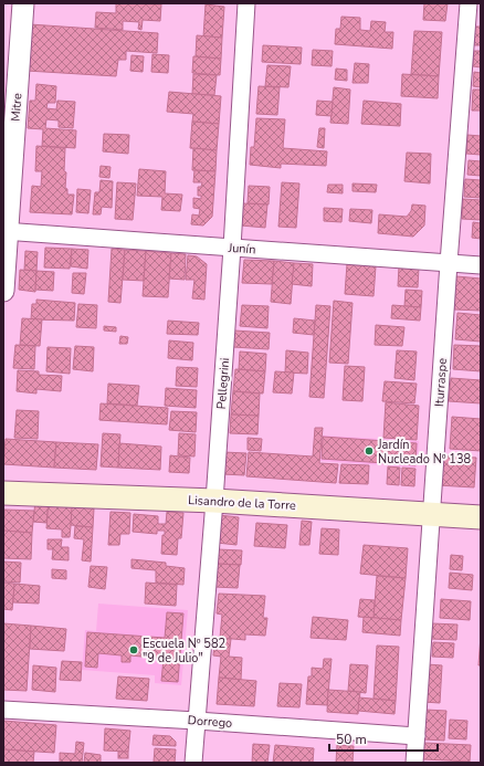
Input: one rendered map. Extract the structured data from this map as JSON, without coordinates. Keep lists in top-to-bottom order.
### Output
{
  "streets": {
    "main road": ["Lisandro de la Torre"],
    "street": [
      "Mitre",
      "Junín",
      "Iturraspe",
      "Pellegrini",
      "Dorrego"
    ]
  },
  "crossings": [
    ["Mitre", "Junín"],
    ["Junín", "Iturraspe"],
    ["Junín", "Pellegrini"],
    ["Iturraspe", "Lisandro de la Torre"],
    ["Iturraspe", "Dorrego"],
    ["Pellegrini", "Lisandro de la Torre"],
    ["Pellegrini", "Dorrego"]
  ],
  "places": ["Jardín Nucleado Nº 138", "Escuela Nº 582 \"9 de Julio\""],
  "scale_bar": "50 m"
}
